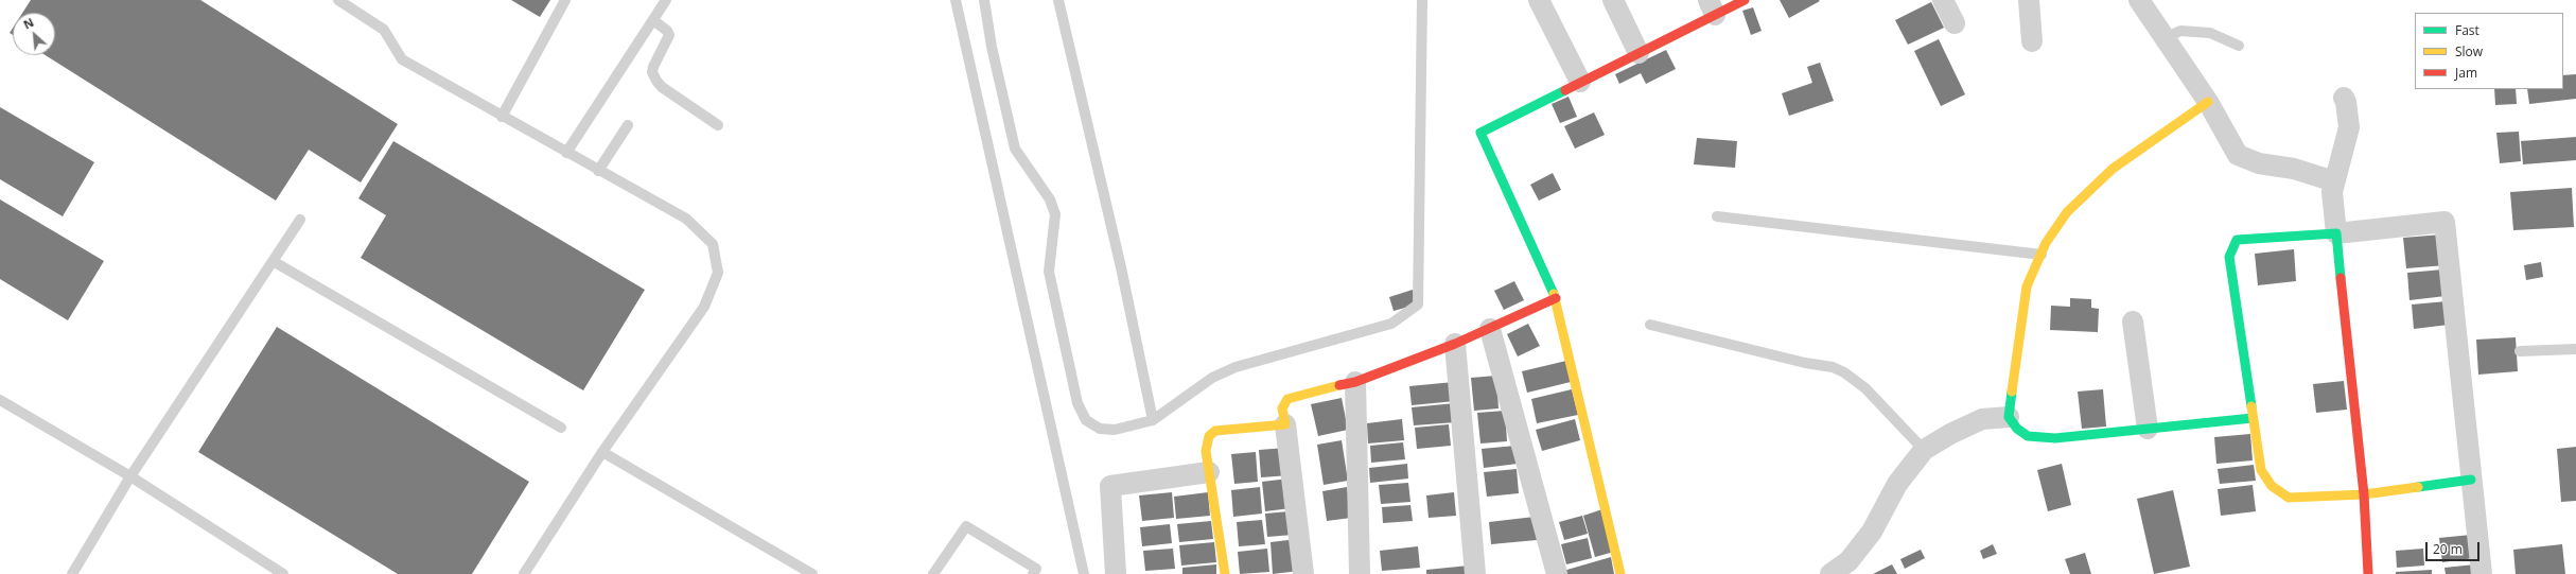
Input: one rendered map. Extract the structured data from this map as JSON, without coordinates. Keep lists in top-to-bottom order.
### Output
{
  "legend": ["Fast", "Slow", "Jam"],
  "scale_bar": "20 m",
  "north": "top left"
}
